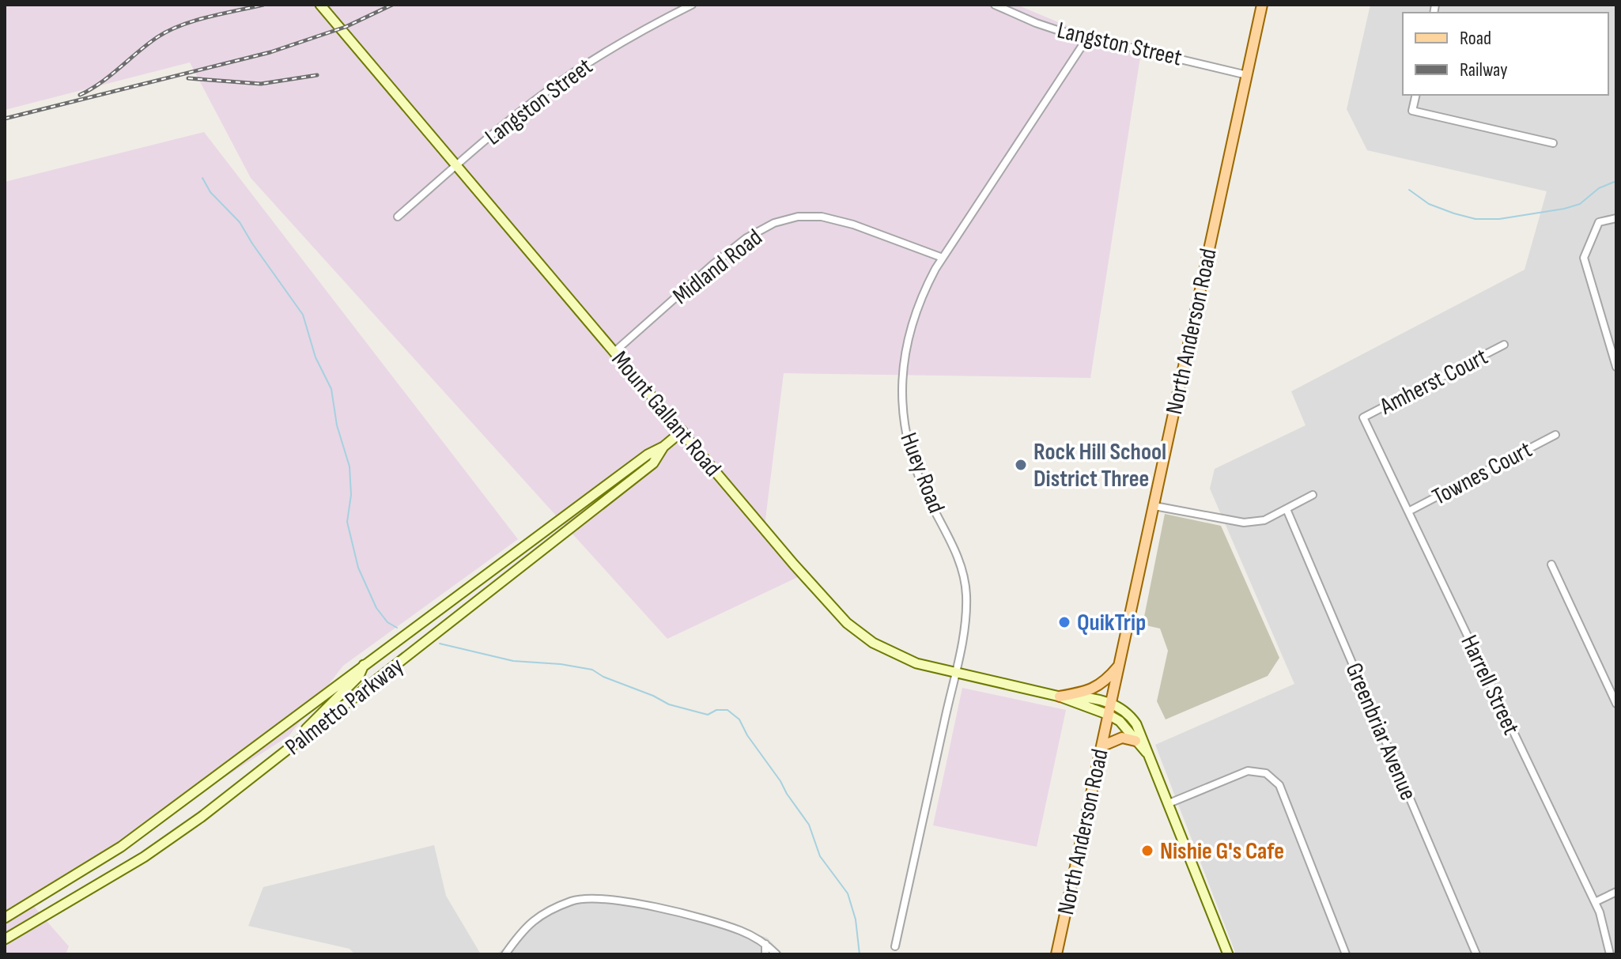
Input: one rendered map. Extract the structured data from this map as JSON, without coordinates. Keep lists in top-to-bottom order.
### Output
{
  "streets": {
    "main road": ["North Anderson Road"],
    "street": [
      "Langston Street",
      "Midland Road",
      "Amherst Court",
      "Mount Gallant Road",
      "Huey Road",
      "Townes Court",
      "Harrell Street",
      "Palmetto Parkway",
      "Greenbriar Avenue"
    ]
  },
  "crossings": [
    ["Langston Street", "North Anderson Road"],
    ["Langston Street", "Mount Gallant Road"],
    ["Langston Street", "Huey Road"],
    ["Midland Road", "Mount Gallant Road"],
    ["Midland Road", "Huey Road"],
    ["North Anderson Road", "Mount Gallant Road"],
    ["Amherst Court", "Harrell Street"],
    ["Mount Gallant Road", "Huey Road"],
    ["Mount Gallant Road", "Palmetto Parkway"],
    ["Townes Court", "Harrell Street"]
  ],
  "places": ["Rock Hill School District Three", "QuikTrip", "Nishie G's Cafe"],
  "legend": ["Road", "Railway"]
}
